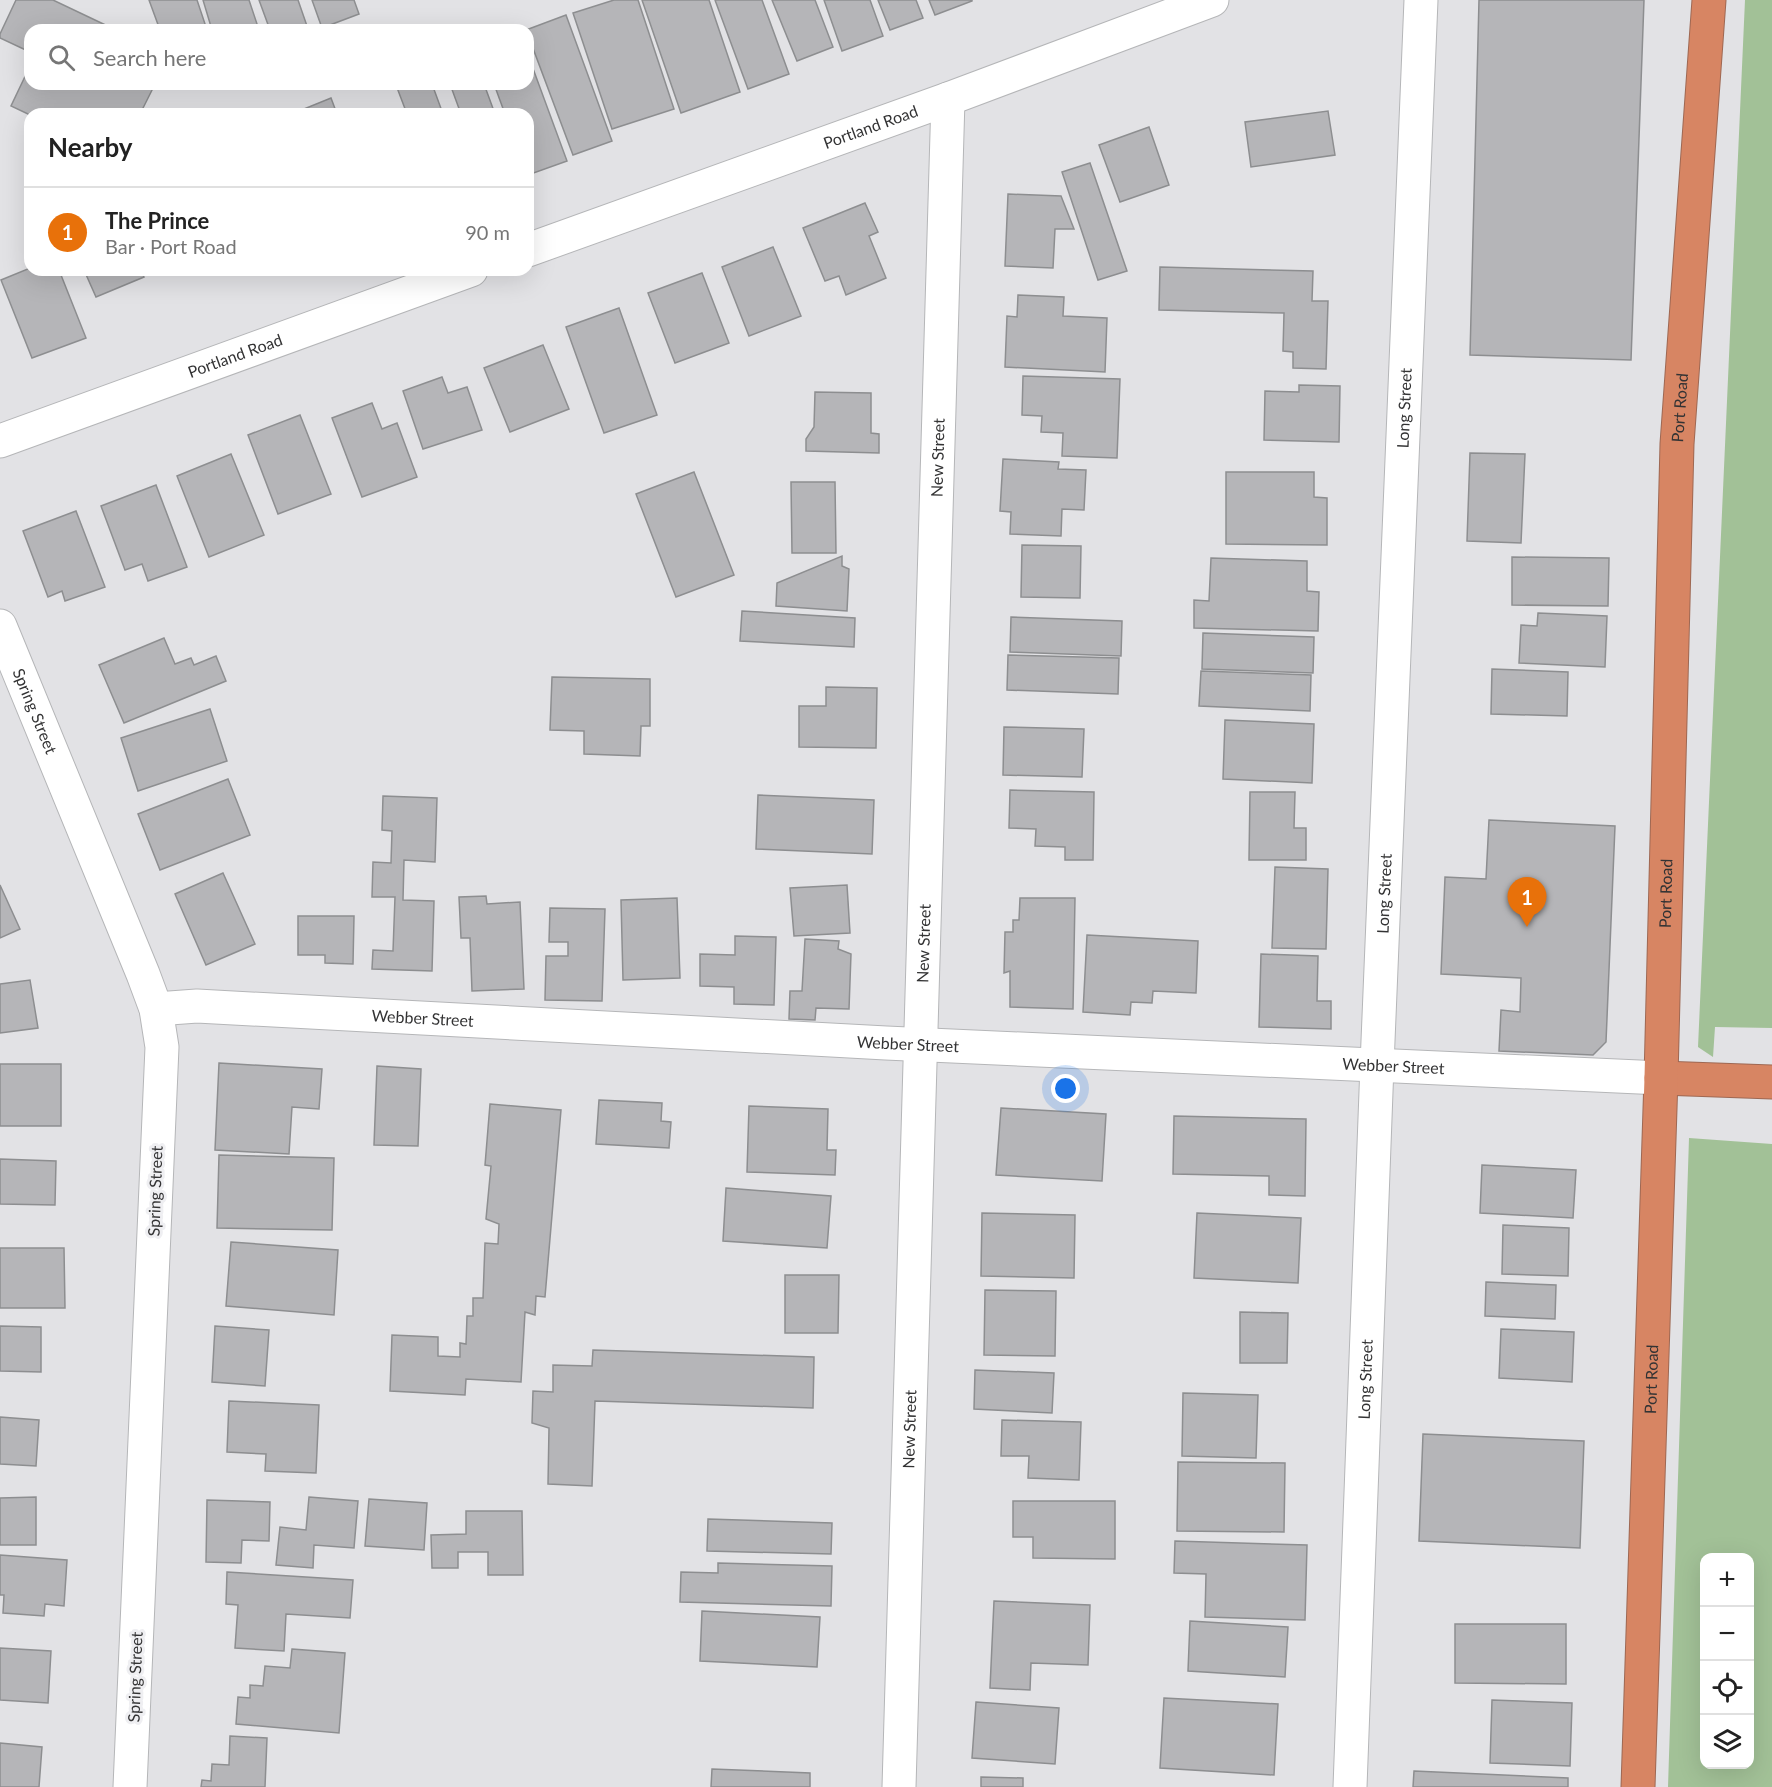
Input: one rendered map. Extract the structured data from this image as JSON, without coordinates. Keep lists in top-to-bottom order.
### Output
{
  "streets": {
    "highway": ["Port Road"],
    "street": [
      "Portland Road",
      "Long Street",
      "New Street",
      "Spring Street",
      "Webber Street"
    ]
  },
  "crossings": [
    ["Portland Road", "New Street"],
    ["Port Road", "Webber Street"],
    ["Long Street", "Webber Street"],
    ["New Street", "Webber Street"],
    ["Spring Street", "Webber Street"]
  ],
  "page": {
    "search": "Search here",
    "heading": "Nearby",
    "list": [
      {
        "mark": "1",
        "name": "The Prince",
        "note": "Bar · Port Road",
        "value": "90 m"
      }
    ],
    "pins": "1",
    "map_buttons": ["+", "−"]
  }
}
